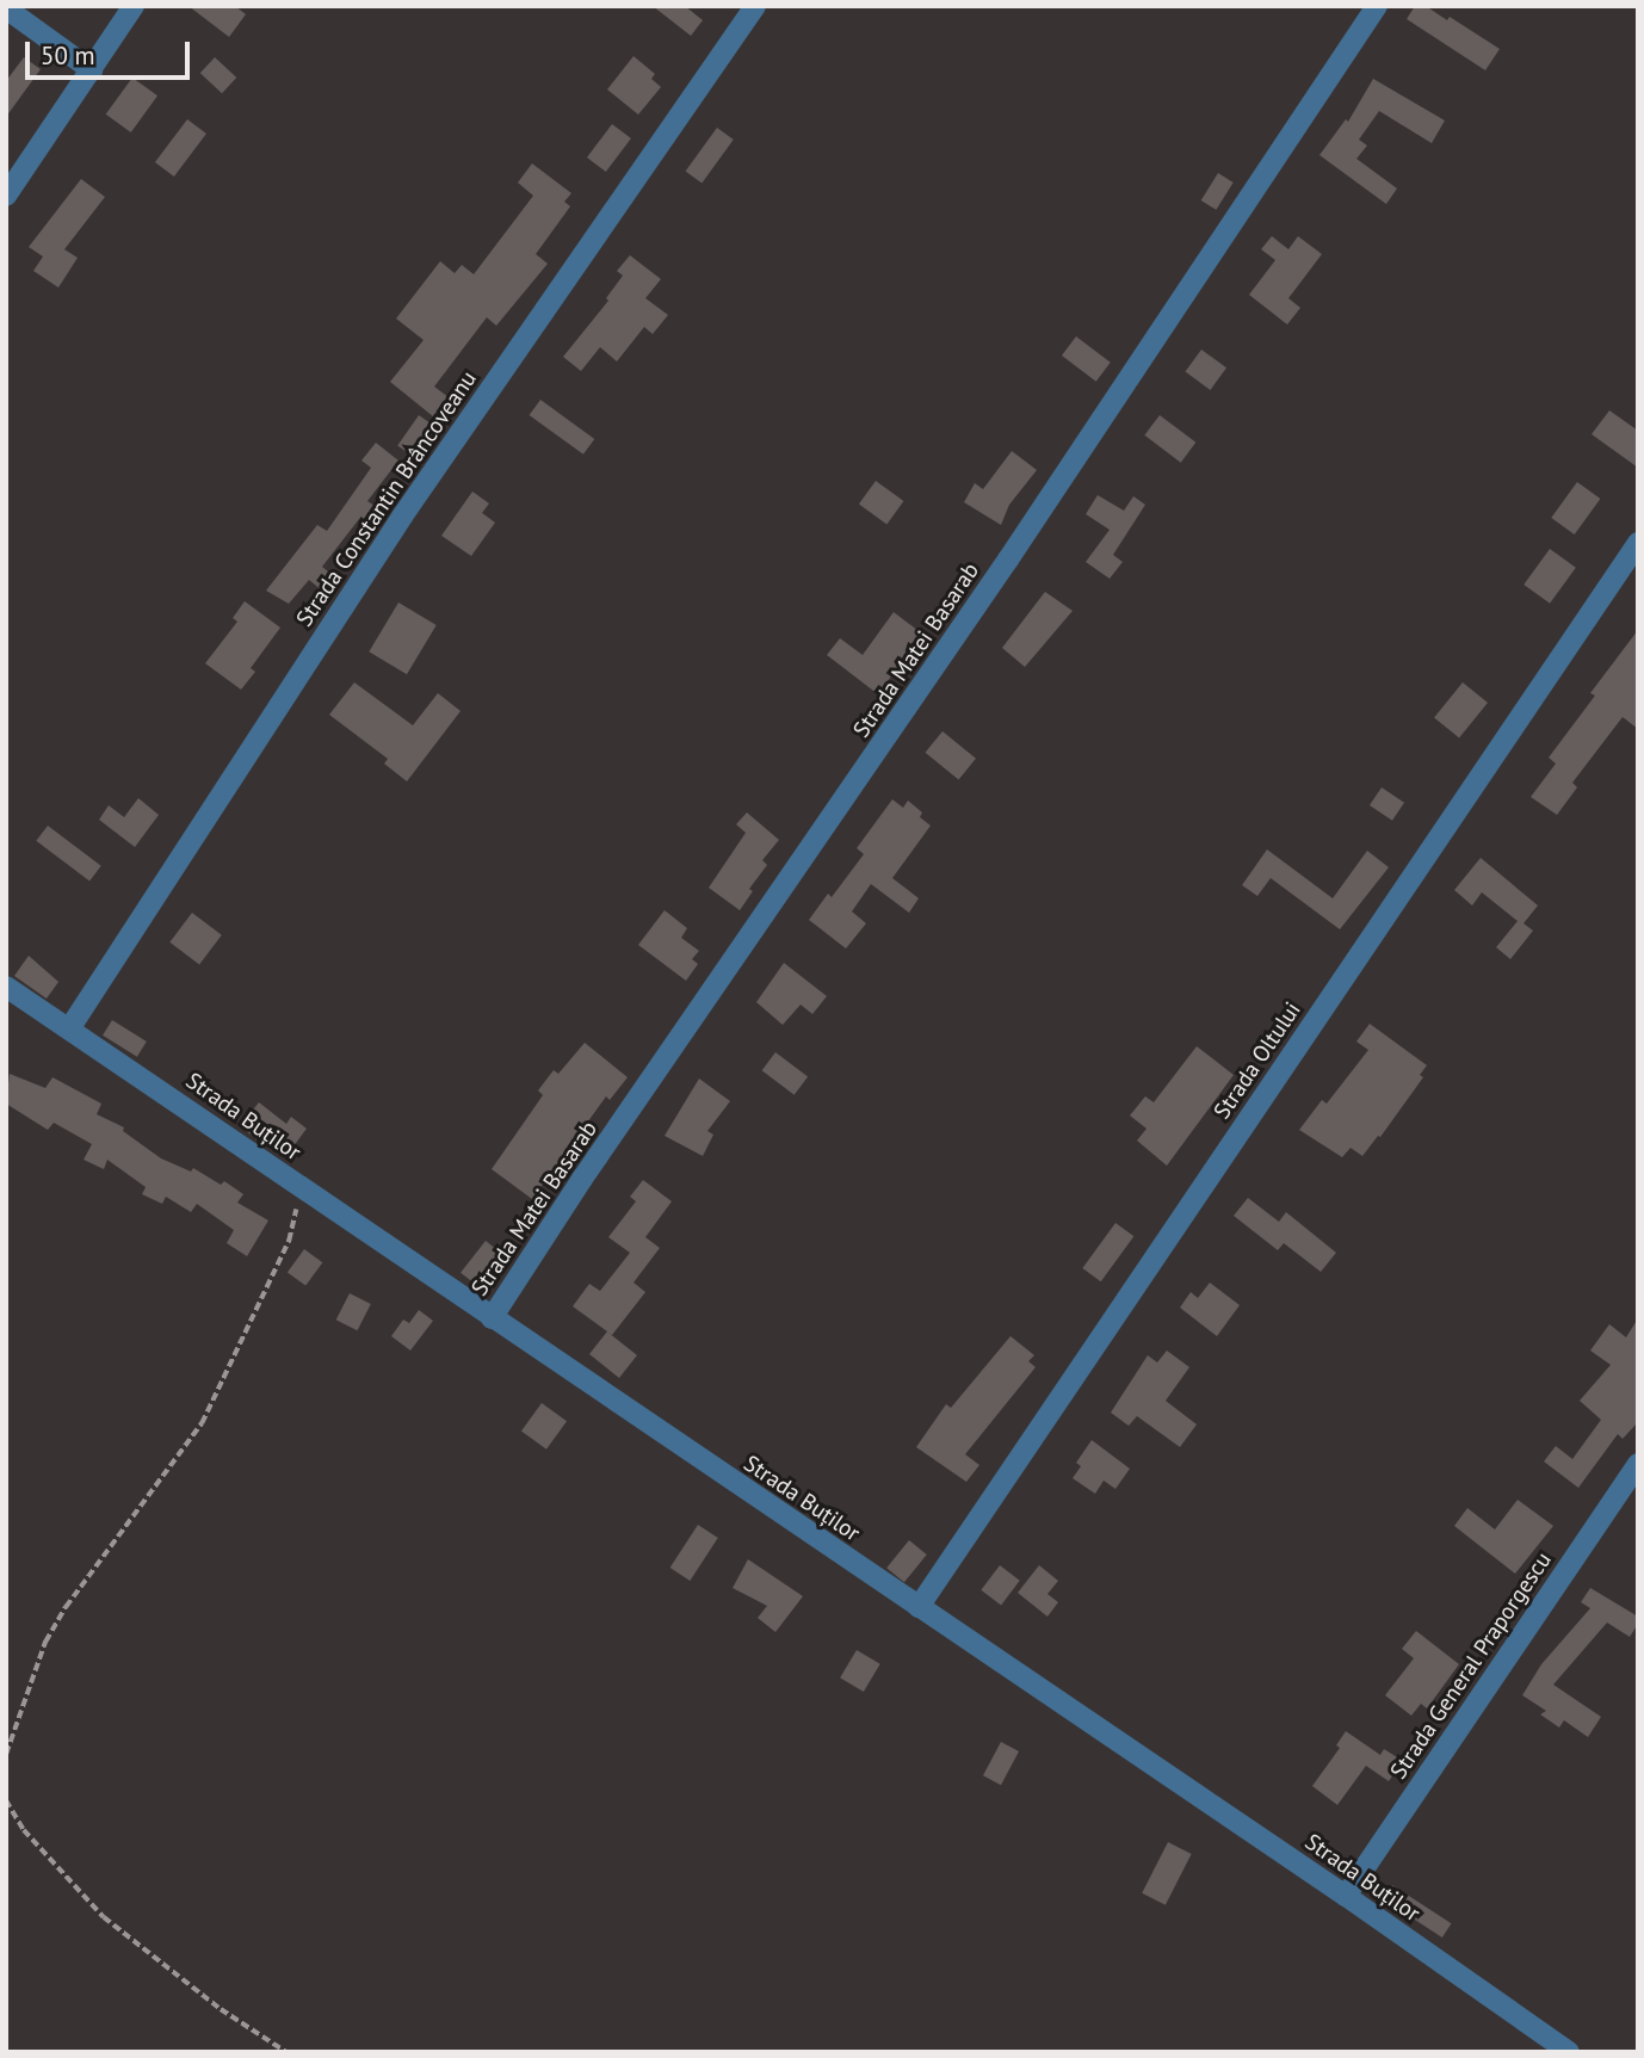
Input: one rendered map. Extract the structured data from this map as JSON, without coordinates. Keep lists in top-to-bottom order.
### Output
{
  "streets": {
    "street": [
      "Strada Constantin Brâncoveanu",
      "Strada Matei Basarab",
      "Strada Oltului",
      "Strada Buților",
      "Strada General Praporgescu"
    ]
  },
  "crossings": [
    ["Strada Constantin Brâncoveanu", "Strada Buților"],
    ["Strada Matei Basarab", "Strada Buților"],
    ["Strada Oltului", "Strada Buților"],
    ["Strada Buților", "Strada General Praporgescu"]
  ],
  "scale_bar": "50 m"
}
